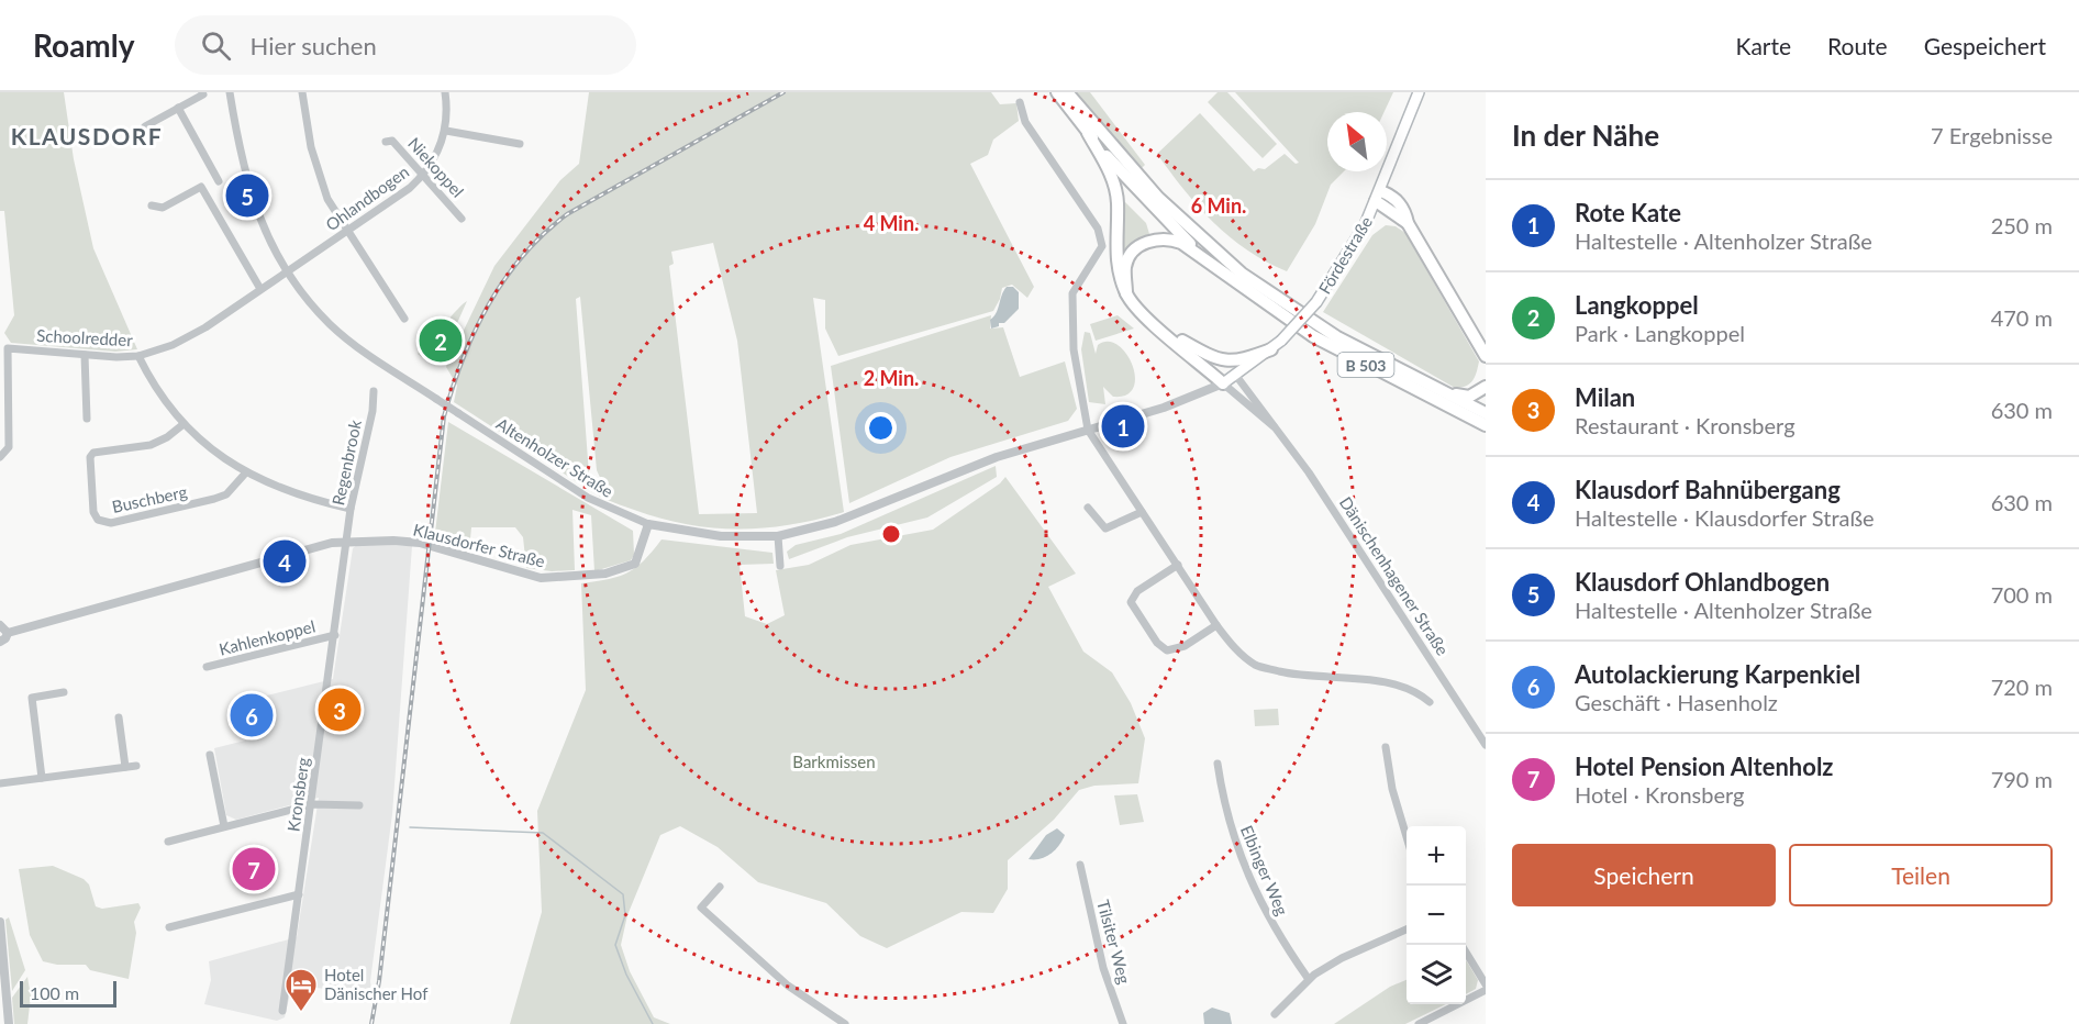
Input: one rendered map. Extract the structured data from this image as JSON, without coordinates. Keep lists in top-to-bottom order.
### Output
{
  "streets": {
    "highway": ["B 503"],
    "main road": ["Fördestraße"],
    "street": [
      "Niekoppel",
      "Ohlandbogen",
      "Schoolredder",
      "Altenholzer Straße",
      "Regenbrook",
      "Buschberg",
      "Klausdorfer Straße",
      "Dänischenhagener Straße",
      "Kahlenkoppel",
      "Kronsberg",
      "Elbinger Weg",
      "Tilsiter Weg"
    ]
  },
  "crossings": [
    ["Niekoppel", "Ohlandbogen"],
    ["Ohlandbogen", "Schoolredder"],
    ["Ohlandbogen", "Altenholzer Straße"],
    ["Fördestraße", "Altenholzer Straße"],
    ["Fördestraße", "Dänischenhagener Straße"],
    ["Schoolredder", "Altenholzer Straße"],
    ["Altenholzer Straße", "Klausdorfer Straße"],
    ["Altenholzer Straße", "Dänischenhagener Straße"],
    ["Regenbrook", "Klausdorfer Straße"],
    ["Regenbrook", "Kronsberg"],
    ["Klausdorfer Straße", "Kronsberg"],
    ["Kahlenkoppel", "Kronsberg"]
  ],
  "districts": ["KLAUSDORF"],
  "parks": ["Barkmissen"],
  "places": {
    "hotel": ["Hotel Dänischer Hof"]
  },
  "scale_bar": "100 m",
  "north": "top left",
  "page": {
    "header": "Roamly",
    "search": "Hier suchen",
    "nav": ["Karte", "Route", "Gespeichert"],
    "heading": ["In der Nähe", "7 Ergebnisse"],
    "pins": [
      "5",
      "2",
      "1",
      "4",
      "3",
      "6",
      "7"
    ],
    "list": [
      {
        "mark": "1",
        "name": "Rote Kate",
        "note": "Haltestelle · Altenholzer Straße",
        "value": "250 m"
      },
      {
        "mark": "2",
        "name": "Langkoppel",
        "note": "Park · Langkoppel",
        "value": "470 m"
      },
      {
        "mark": "3",
        "name": "Milan",
        "note": "Restaurant · Kronsberg",
        "value": "630 m"
      },
      {
        "mark": "4",
        "name": "Klausdorf Bahnübergang",
        "note": "Haltestelle · Klausdorfer Straße",
        "value": "630 m"
      },
      {
        "mark": "5",
        "name": "Klausdorf Ohlandbogen",
        "note": "Haltestelle · Altenholzer Straße",
        "value": "700 m"
      },
      {
        "mark": "6",
        "name": "Autolackierung Karpenkiel",
        "note": "Geschäft · Hasenholz",
        "value": "720 m"
      },
      {
        "mark": "7",
        "name": "Hotel Pension Altenholz",
        "note": "Hotel · Kronsberg",
        "value": "790 m"
      }
    ],
    "buttons": ["Speichern", "Teilen"],
    "map_buttons": ["+", "−"],
    "scale": "100 m"
  },
  "rings": ["6 Min.", "4 Min.", "2 Min."]
}
